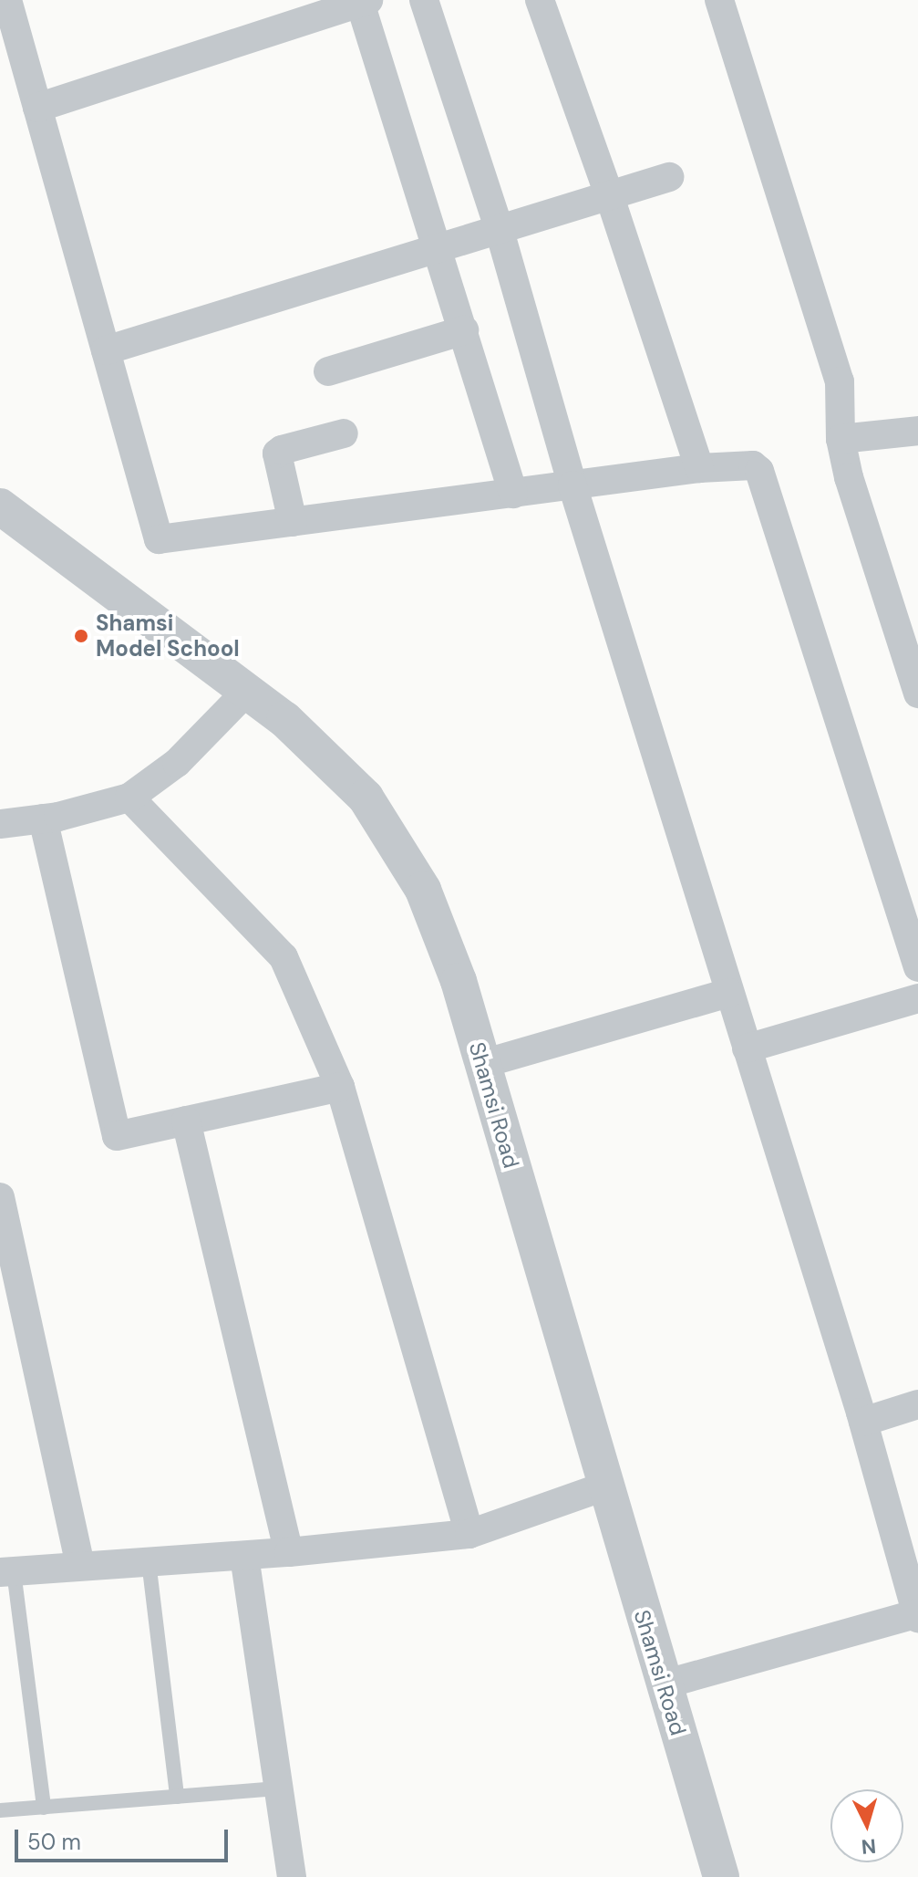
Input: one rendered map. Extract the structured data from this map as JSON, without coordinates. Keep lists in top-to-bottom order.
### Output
{
  "streets": {
    "street": ["Shamsi Road"]
  },
  "places": ["Shamsi Model School"],
  "scale_bar": "50 m",
  "north": "bottom"
}
